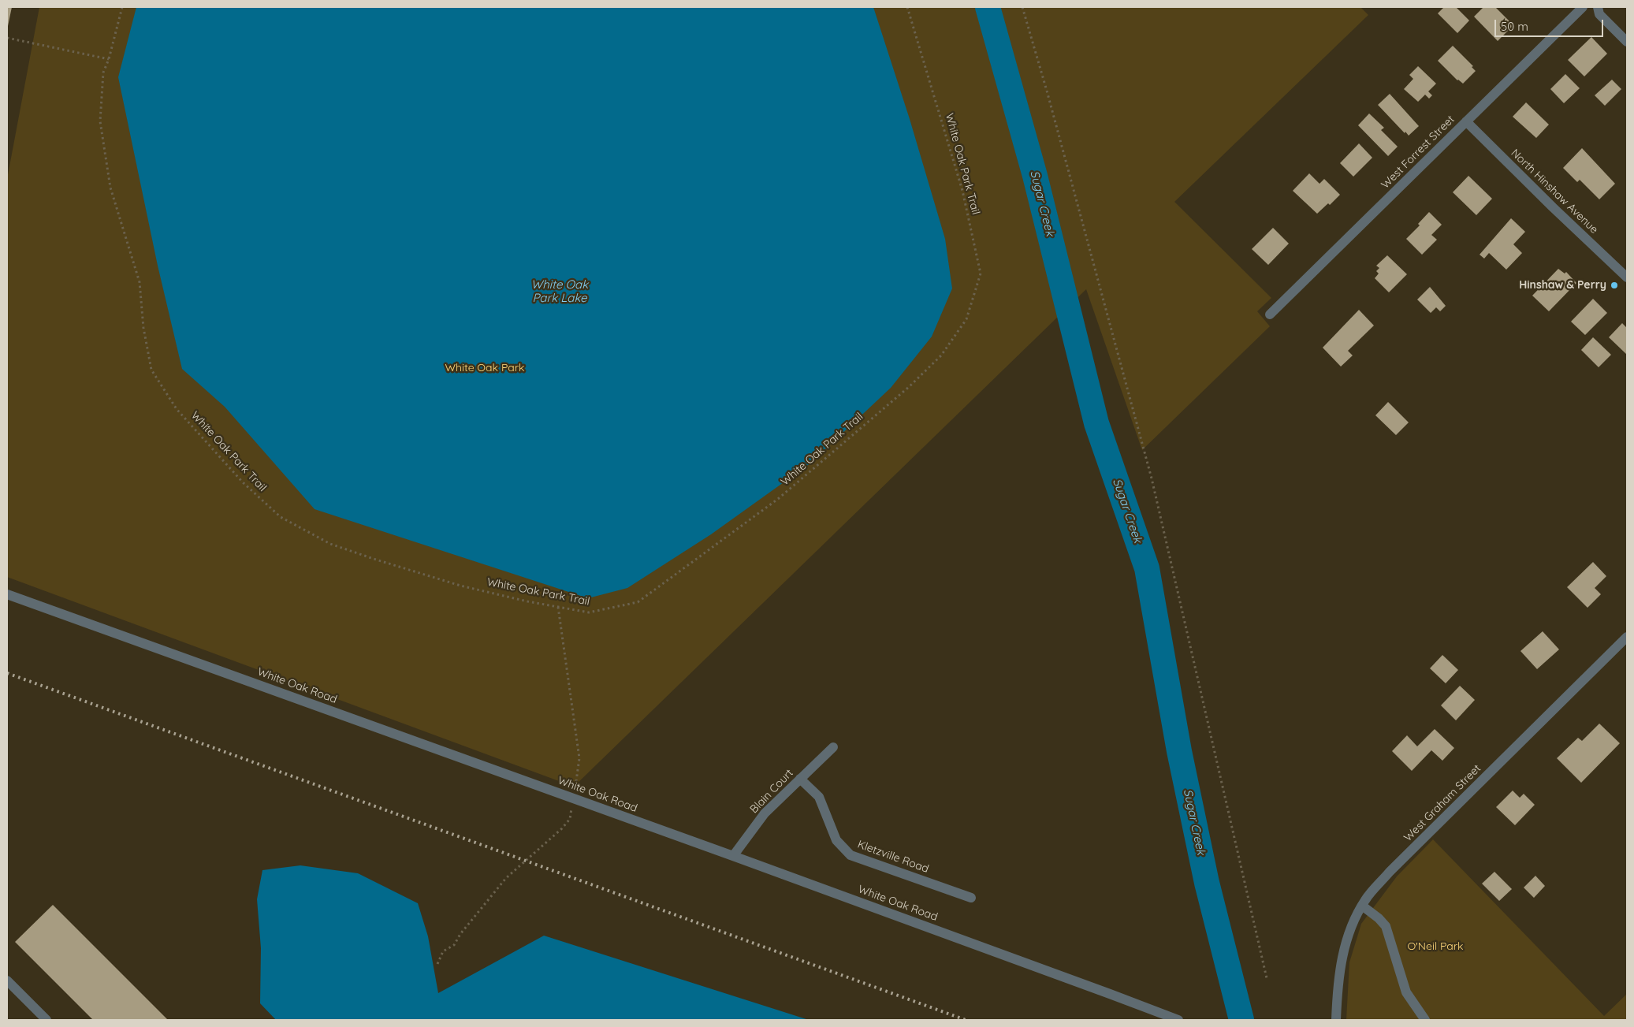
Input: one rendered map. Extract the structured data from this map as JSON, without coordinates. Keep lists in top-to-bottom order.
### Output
{
  "streets": {
    "street": [
      "West Forrest Street",
      "North Hinshaw Avenue",
      "White Oak Road",
      "Blain Court",
      "West Graham Street",
      "Kletzville Road"
    ],
    "path": ["White Oak Park Trail"]
  },
  "crossings": [
    ["West Forrest Street", "North Hinshaw Avenue"],
    ["White Oak Road", "Blain Court"],
    ["Blain Court", "Kletzville Road"]
  ],
  "water": ["Sugar Creek", "White Oak Park Lake"],
  "parks": ["White Oak Park", "O'Neil Park"],
  "places": ["Hinshaw & Perry"],
  "scale_bar": "50 m"
}
